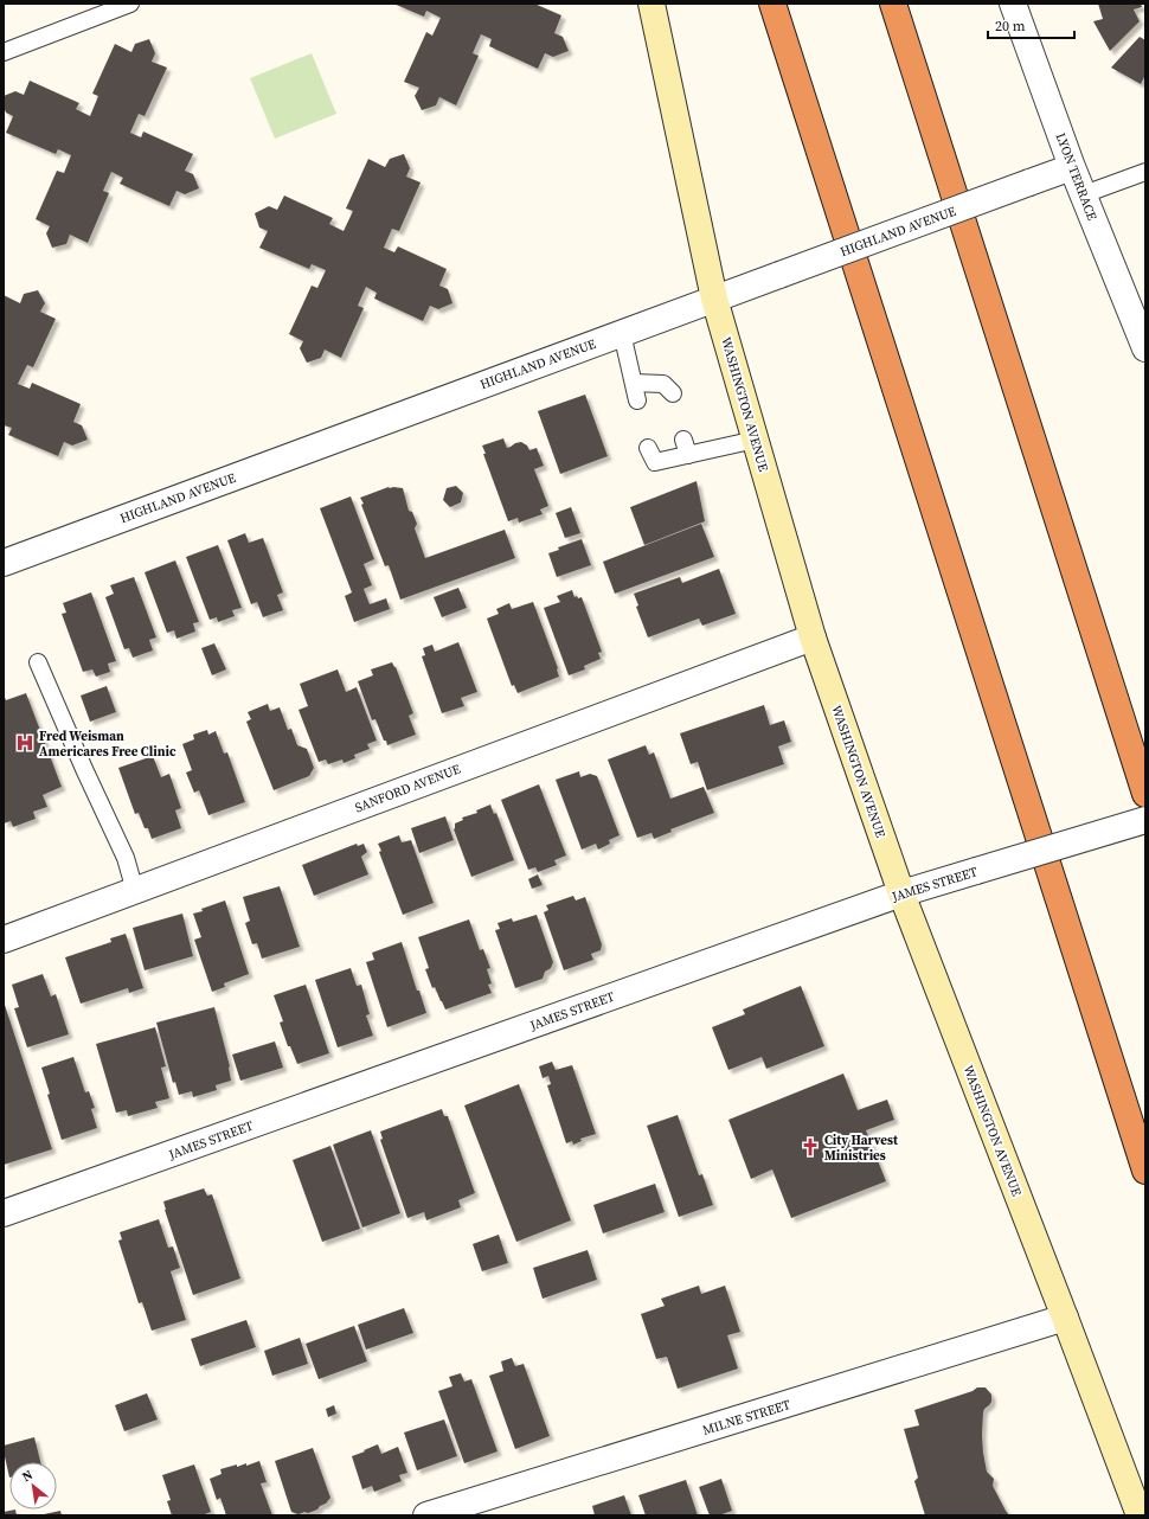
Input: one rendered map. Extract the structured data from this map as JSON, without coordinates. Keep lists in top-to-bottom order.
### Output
{
  "streets": {
    "main road": ["WASHINGTON AVENUE"],
    "street": [
      "LYON TERRACE",
      "HIGHLAND AVENUE",
      "SANFORD AVENUE",
      "JAMES STREET",
      "MILNE STREET"
    ]
  },
  "crossings": [
    ["LYON TERRACE", "HIGHLAND AVENUE"],
    ["HIGHLAND AVENUE", "WASHINGTON AVENUE"],
    ["WASHINGTON AVENUE", "SANFORD AVENUE"],
    ["WASHINGTON AVENUE", "JAMES STREET"],
    ["WASHINGTON AVENUE", "MILNE STREET"]
  ],
  "places": {
    "hospital": ["Fred Weisman Americares Free Clinic"],
    "church": ["City Harvest Ministries"]
  },
  "scale_bar": "20 m",
  "north": "top left"
}
